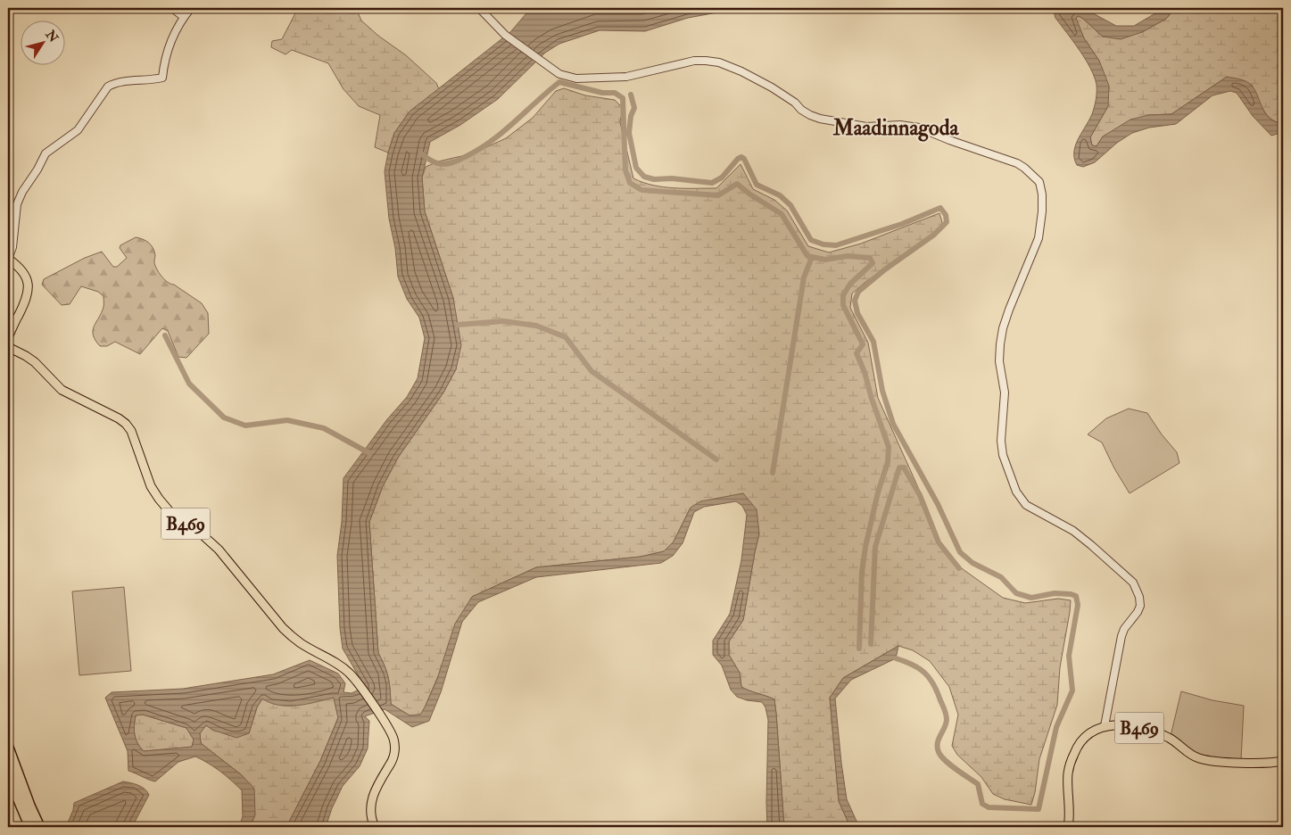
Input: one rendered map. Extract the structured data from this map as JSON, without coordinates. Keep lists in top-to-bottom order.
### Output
{
  "streets": {
    "main road": ["B469"]
  },
  "districts": ["Maadinnagoda"],
  "north": "top right"
}
